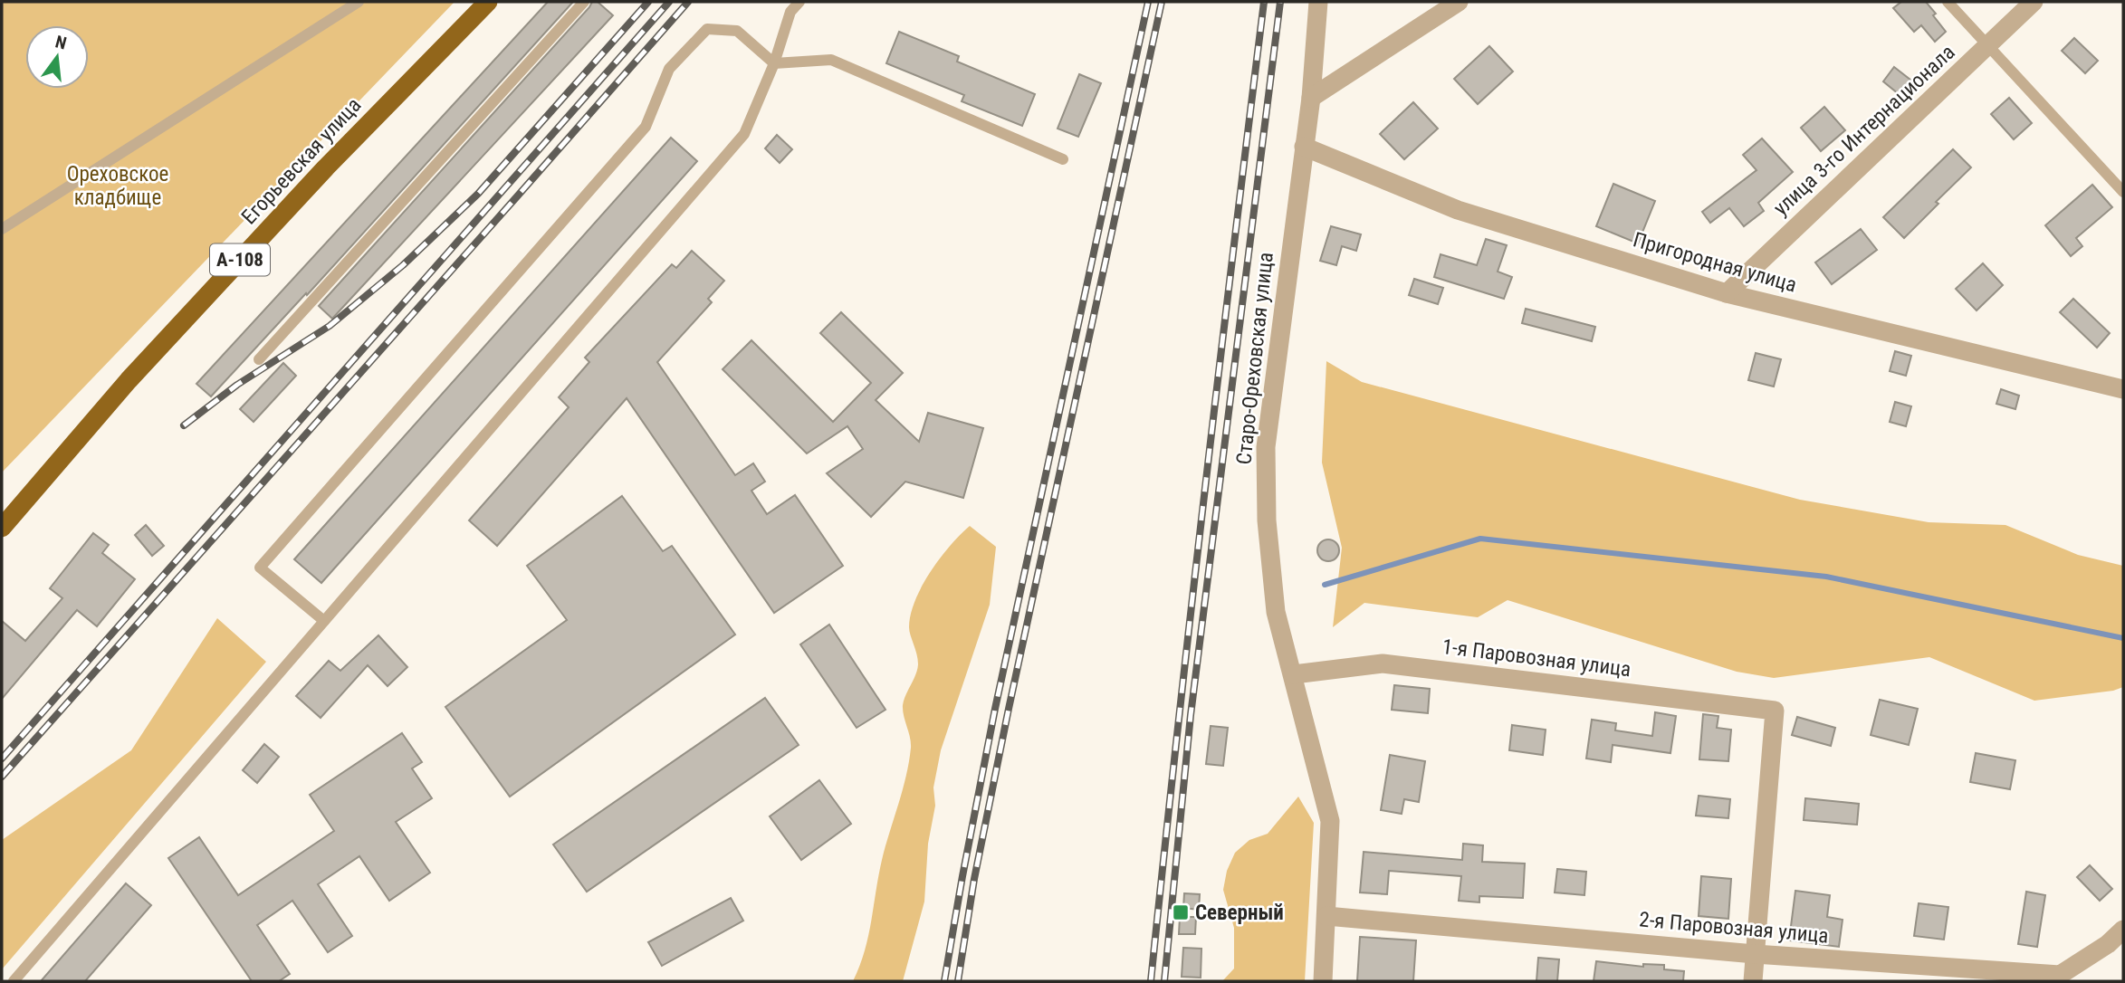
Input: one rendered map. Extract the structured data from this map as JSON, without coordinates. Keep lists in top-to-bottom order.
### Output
{
  "streets": {
    "highway": ["Егорьевская улица", "А-108"],
    "street": [
      "улица 3-го Интернационала",
      "Пригородная улица",
      "Старо-Ореховская улица",
      "1-я Паровозная улица",
      "2-я Паровозная улица"
    ]
  },
  "crossings": [
    ["улица 3-го Интернационала", "Пригородная улица"],
    ["Пригородная улица", "Старо-Ореховская улица"],
    ["Старо-Ореховская улица", "1-я Паровозная улица"],
    ["Старо-Ореховская улица", "2-я Паровозная улица"],
    ["1-я Паровозная улица", "2-я Паровозная улица"]
  ],
  "parks": ["Ореховское кладбище"],
  "places": {
    "transit": ["Северный"]
  },
  "north": "top"
}
